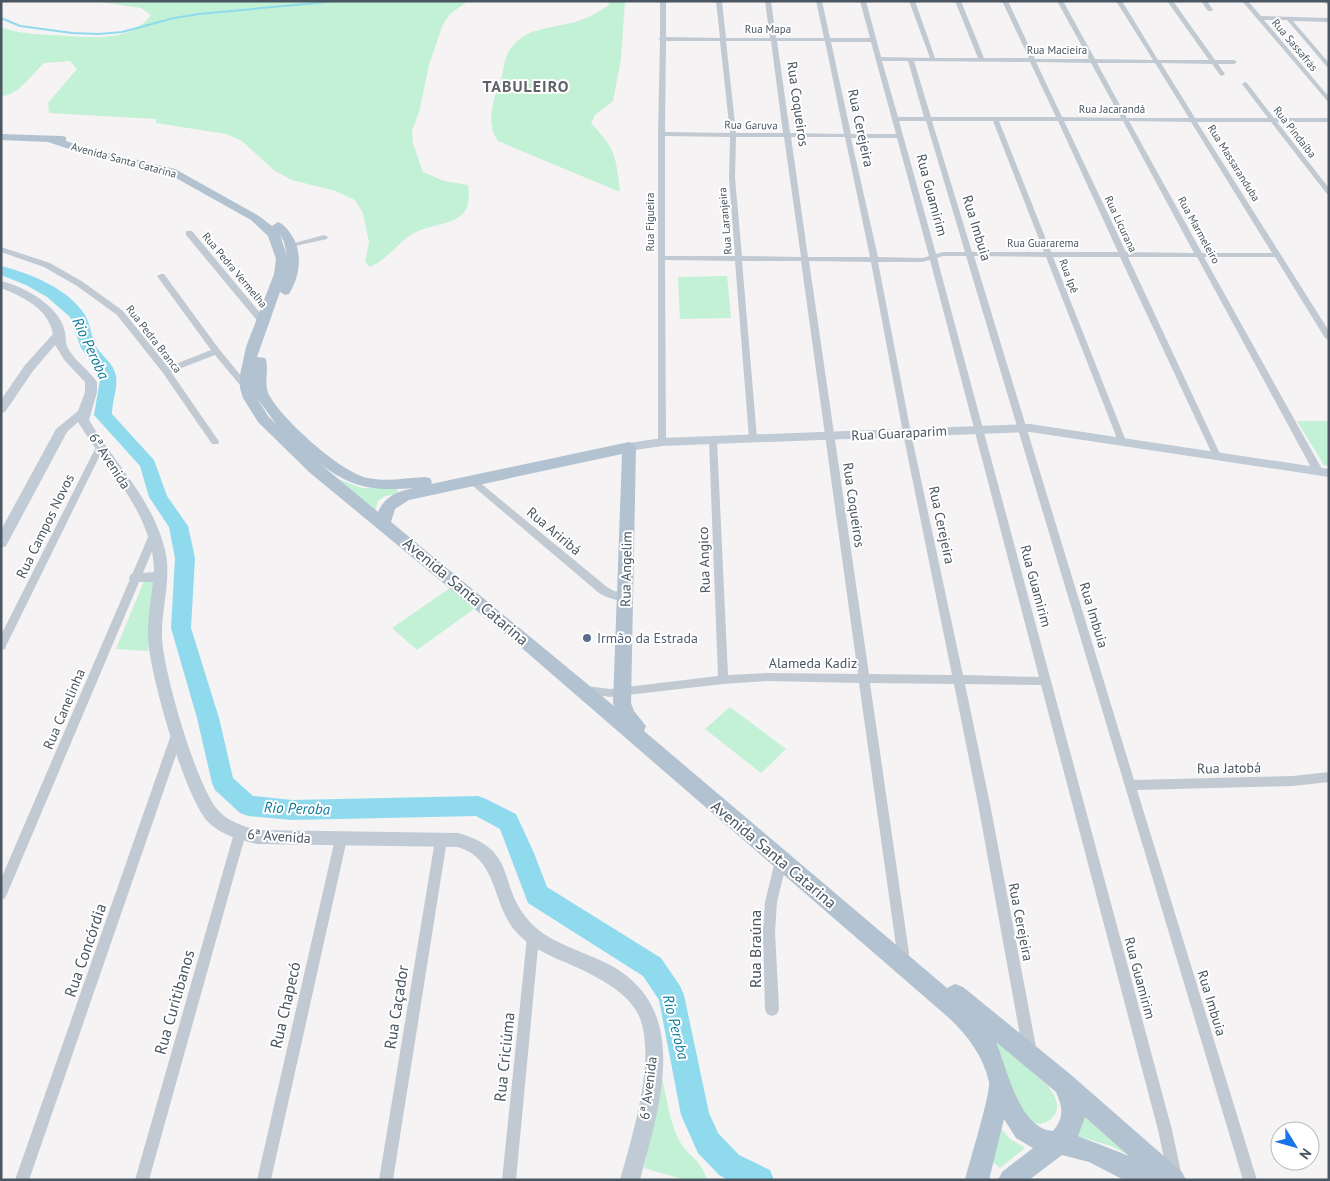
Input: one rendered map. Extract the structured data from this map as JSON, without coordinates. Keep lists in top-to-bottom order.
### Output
{
  "streets": {
    "main road": ["Avenida Santa Catarina", "Rua Guaraparim", "Rua Angelim"],
    "street": [
      "Rua Mapa",
      "Rua Sassafrás",
      "Rua Macieira",
      "Rua Coqueiros",
      "Rua Jacarandá",
      "Rua Garuva",
      "Rua Cerejeira",
      "Rua Pindaíba",
      "Rua Massaranduba",
      "Rua Guamirim",
      "Rua Laranjeira",
      "Rua Figueira",
      "Rua Licurana",
      "Rua Imbuia",
      "Rua Marmeleiro",
      "Rua Guararema",
      "Rua Pedra Vermelha",
      "Rua Ipê",
      "Rua Pedra Branca",
      "6ª Avenida",
      "Rua Campos Novos",
      "Rua Ariribá",
      "Rua Angico",
      "Alameda Kadiz",
      "Rua Canelinha",
      "Rua Jatobá",
      "Rua Braúna",
      "Rua Concórdia",
      "Rua Curitibanos",
      "Rua Chapecó",
      "Rua Caçador",
      "Rua Criciúma"
    ]
  },
  "crossings": [
    ["Rua Mapa", "Rua Coqueiros"],
    ["Rua Mapa", "Rua Cerejeira"],
    ["Rua Mapa", "Rua Guamirim"],
    ["Rua Mapa", "Rua Laranjeira"],
    ["Rua Mapa", "Rua Figueira"],
    ["Rua Macieira", "Rua Massaranduba"],
    ["Rua Macieira", "Rua Guamirim"],
    ["Rua Macieira", "Rua Licurana"],
    ["Rua Macieira", "Rua Imbuia"],
    ["Rua Macieira", "Rua Marmeleiro"],
    ["Rua Coqueiros", "Rua Garuva"],
    ["Rua Coqueiros", "Avenida Santa Catarina"],
    ["Rua Coqueiros", "Rua Guararema"],
    ["Rua Coqueiros", "Rua Guaraparim"],
    ["Rua Coqueiros", "Alameda Kadiz"],
    ["Rua Jacarandá", "Rua Pindaíba"],
    ["Rua Jacarandá", "Rua Massaranduba"],
    ["Rua Jacarandá", "Rua Guamirim"],
    ["Rua Jacarandá", "Rua Licurana"],
    ["Rua Jacarandá", "Rua Imbuia"],
    ["Rua Jacarandá", "Rua Marmeleiro"],
    ["Rua Jacarandá", "Rua Ipê"],
    ["Rua Garuva", "Rua Cerejeira"],
    ["Rua Garuva", "Rua Guamirim"],
    ["Rua Garuva", "Rua Laranjeira"],
    ["Rua Garuva", "Rua Figueira"],
    ["Rua Cerejeira", "Avenida Santa Catarina"],
    ["Rua Cerejeira", "Rua Guararema"],
    ["Rua Cerejeira", "Rua Guaraparim"],
    ["Rua Cerejeira", "Alameda Kadiz"],
    ["Avenida Santa Catarina", "Rua Guamirim"],
    ["Avenida Santa Catarina", "Rua Pedra Vermelha"],
    ["Avenida Santa Catarina", "Rua Guaraparim"],
    ["Avenida Santa Catarina", "Rua Angelim"],
    ["Avenida Santa Catarina", "Alameda Kadiz"],
    ["Avenida Santa Catarina", "Rua Braúna"],
    ["Rua Massaranduba", "Rua Guararema"],
    ["Rua Guamirim", "Rua Guararema"],
    ["Rua Guamirim", "Rua Guaraparim"],
    ["Rua Guamirim", "Alameda Kadiz"],
    ["Rua Laranjeira", "Rua Guararema"],
    ["Rua Laranjeira", "Rua Guaraparim"],
    ["Rua Figueira", "Rua Guararema"],
    ["Rua Figueira", "Rua Guaraparim"],
    ["Rua Licurana", "Rua Guararema"],
    ["Rua Licurana", "Rua Guaraparim"],
    ["Rua Imbuia", "Rua Guararema"],
    ["Rua Imbuia", "Rua Guaraparim"],
    ["Rua Imbuia", "Rua Jatobá"],
    ["Rua Marmeleiro", "Rua Guararema"],
    ["Rua Marmeleiro", "Rua Guaraparim"],
    ["Rua Guararema", "Rua Ipê"],
    ["Rua Ipê", "Rua Guaraparim"],
    ["Rua Guaraparim", "Rua Ariribá"],
    ["Rua Guaraparim", "Rua Angico"],
    ["Rua Guaraparim", "Rua Angelim"],
    ["6ª Avenida", "Rua Campos Novos"],
    ["6ª Avenida", "Rua Canelinha"],
    ["6ª Avenida", "Rua Concórdia"],
    ["6ª Avenida", "Rua Curitibanos"],
    ["6ª Avenida", "Rua Chapecó"],
    ["6ª Avenida", "Rua Caçador"],
    ["6ª Avenida", "Rua Criciúma"],
    ["Rua Ariribá", "Rua Angelim"],
    ["Rua Angico", "Alameda Kadiz"],
    ["Rua Angelim", "Alameda Kadiz"]
  ],
  "districts": ["TABULEIRO"],
  "water": ["Rio Peroba"],
  "places": ["Irmão da Estrada"],
  "north": "bottom right"
}
